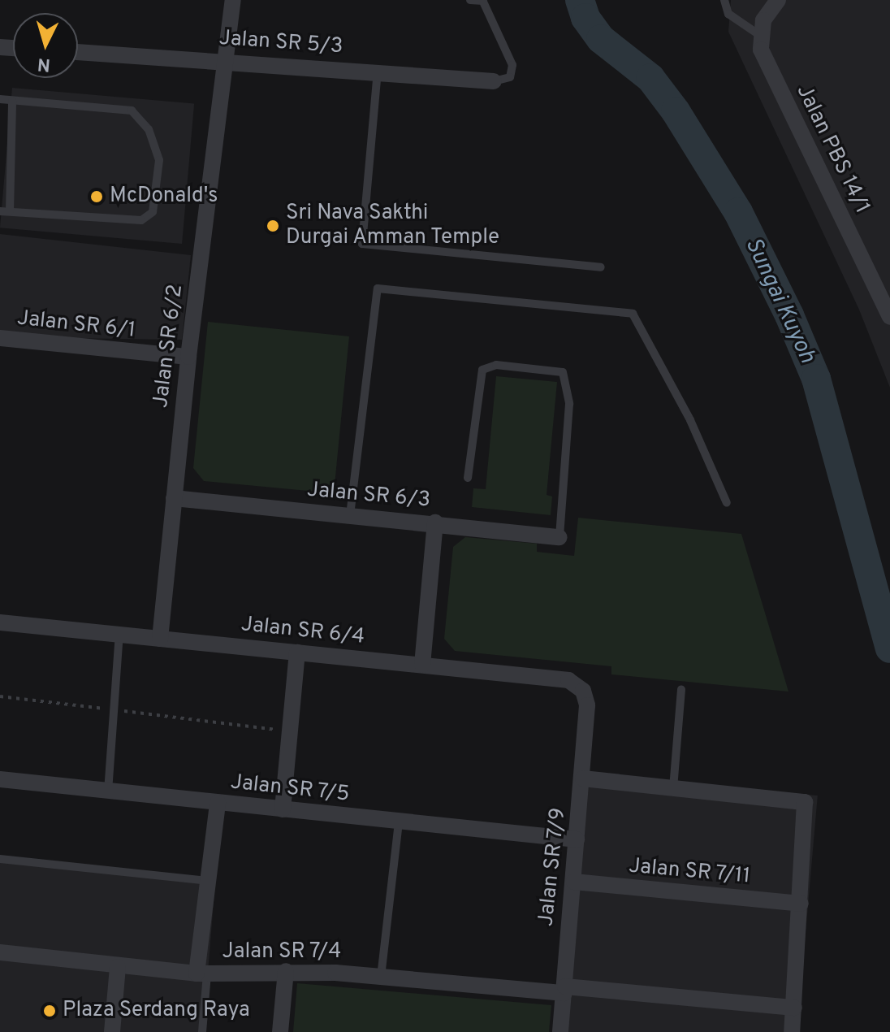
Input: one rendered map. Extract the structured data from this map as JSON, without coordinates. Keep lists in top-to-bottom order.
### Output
{
  "streets": {
    "street": [
      "Jalan SR 5/3",
      "Jalan PBS 14/1",
      "Jalan SR 6/1",
      "Jalan SR 6/2",
      "Jalan SR 6/3",
      "Jalan SR 6/4",
      "Jalan SR 7/5",
      "Jalan SR 7/9",
      "Jalan SR 7/11",
      "Jalan SR 7/4"
    ]
  },
  "crossings": [
    ["Jalan SR 5/3", "Jalan SR 6/2"],
    ["Jalan SR 6/1", "Jalan SR 6/2"],
    ["Jalan SR 6/2", "Jalan SR 6/3"],
    ["Jalan SR 6/2", "Jalan SR 6/4"],
    ["Jalan SR 6/4", "Jalan SR 7/9"],
    ["Jalan SR 7/5", "Jalan SR 7/9"],
    ["Jalan SR 7/9", "Jalan SR 7/11"],
    ["Jalan SR 7/9", "Jalan SR 7/4"]
  ],
  "water": ["Sungai Kuyoh"],
  "places": ["McDonald's", "Sri Nava Sakthi Durgai Amman Temple", "Plaza Serdang Raya"],
  "north": "bottom"
}
